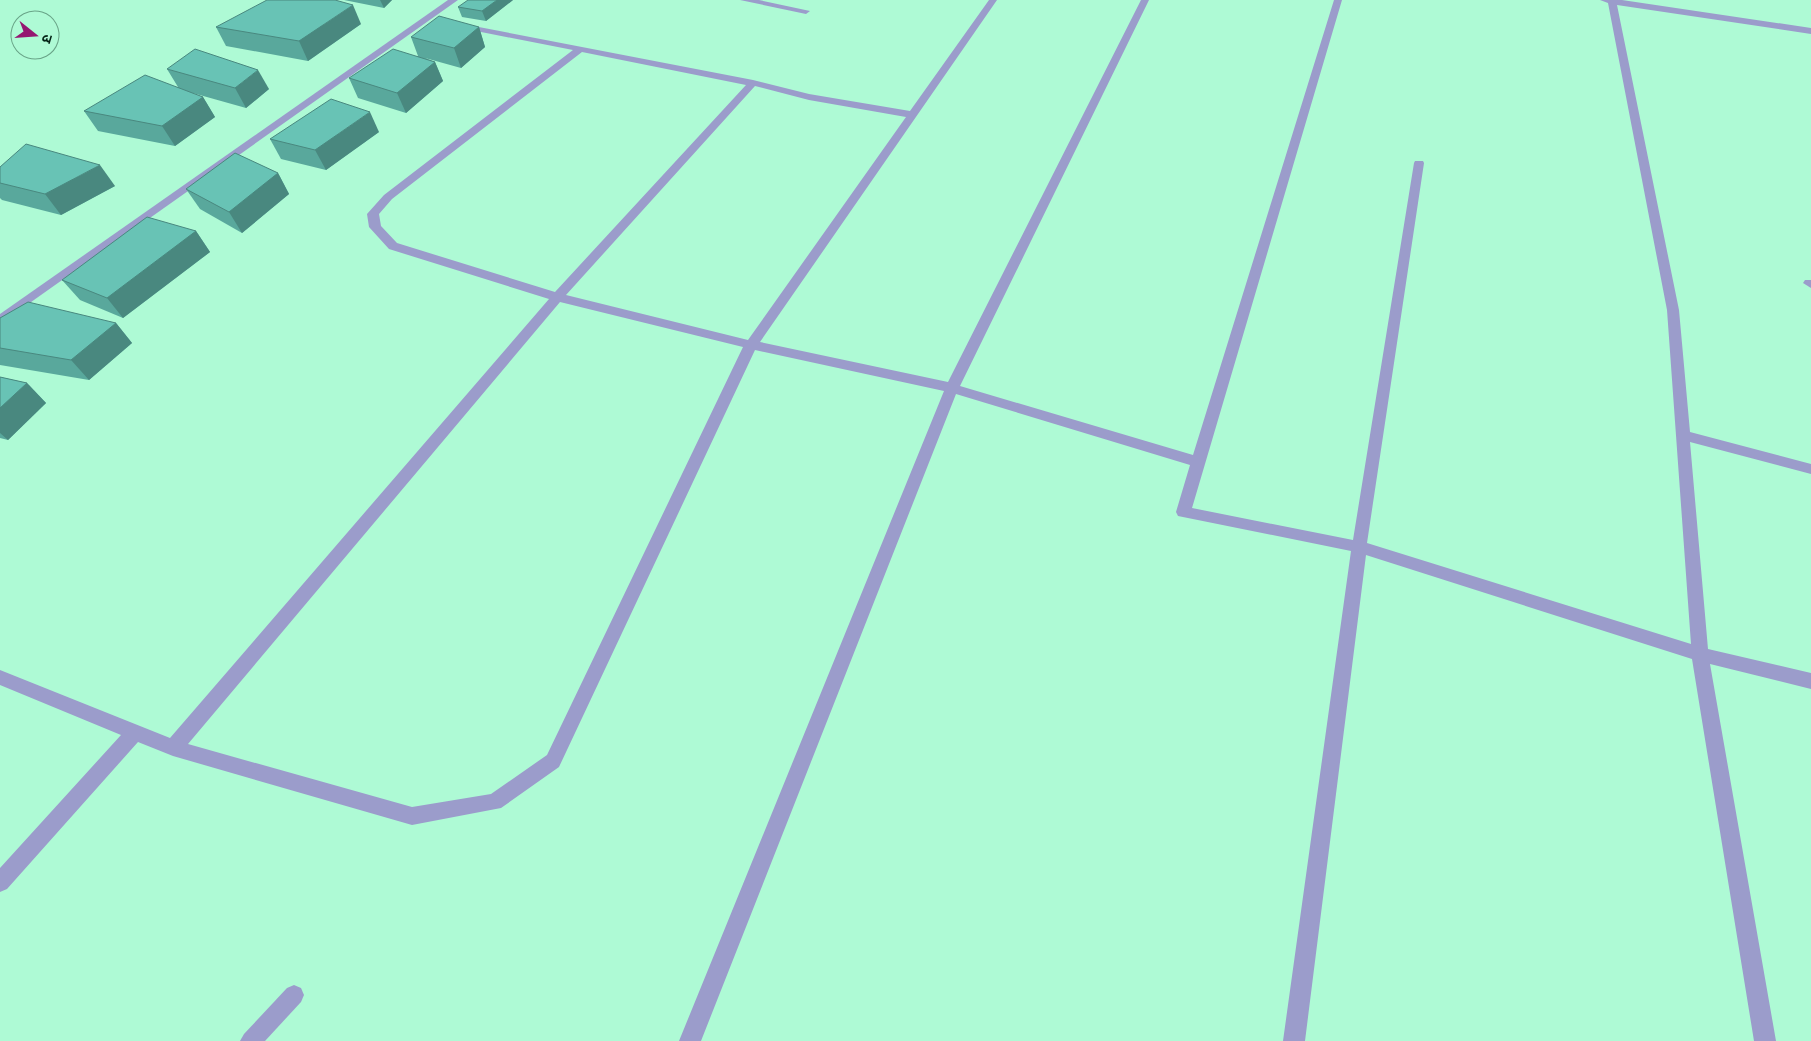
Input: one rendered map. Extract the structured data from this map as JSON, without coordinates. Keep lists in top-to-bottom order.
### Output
{
  "north": "right"
}
